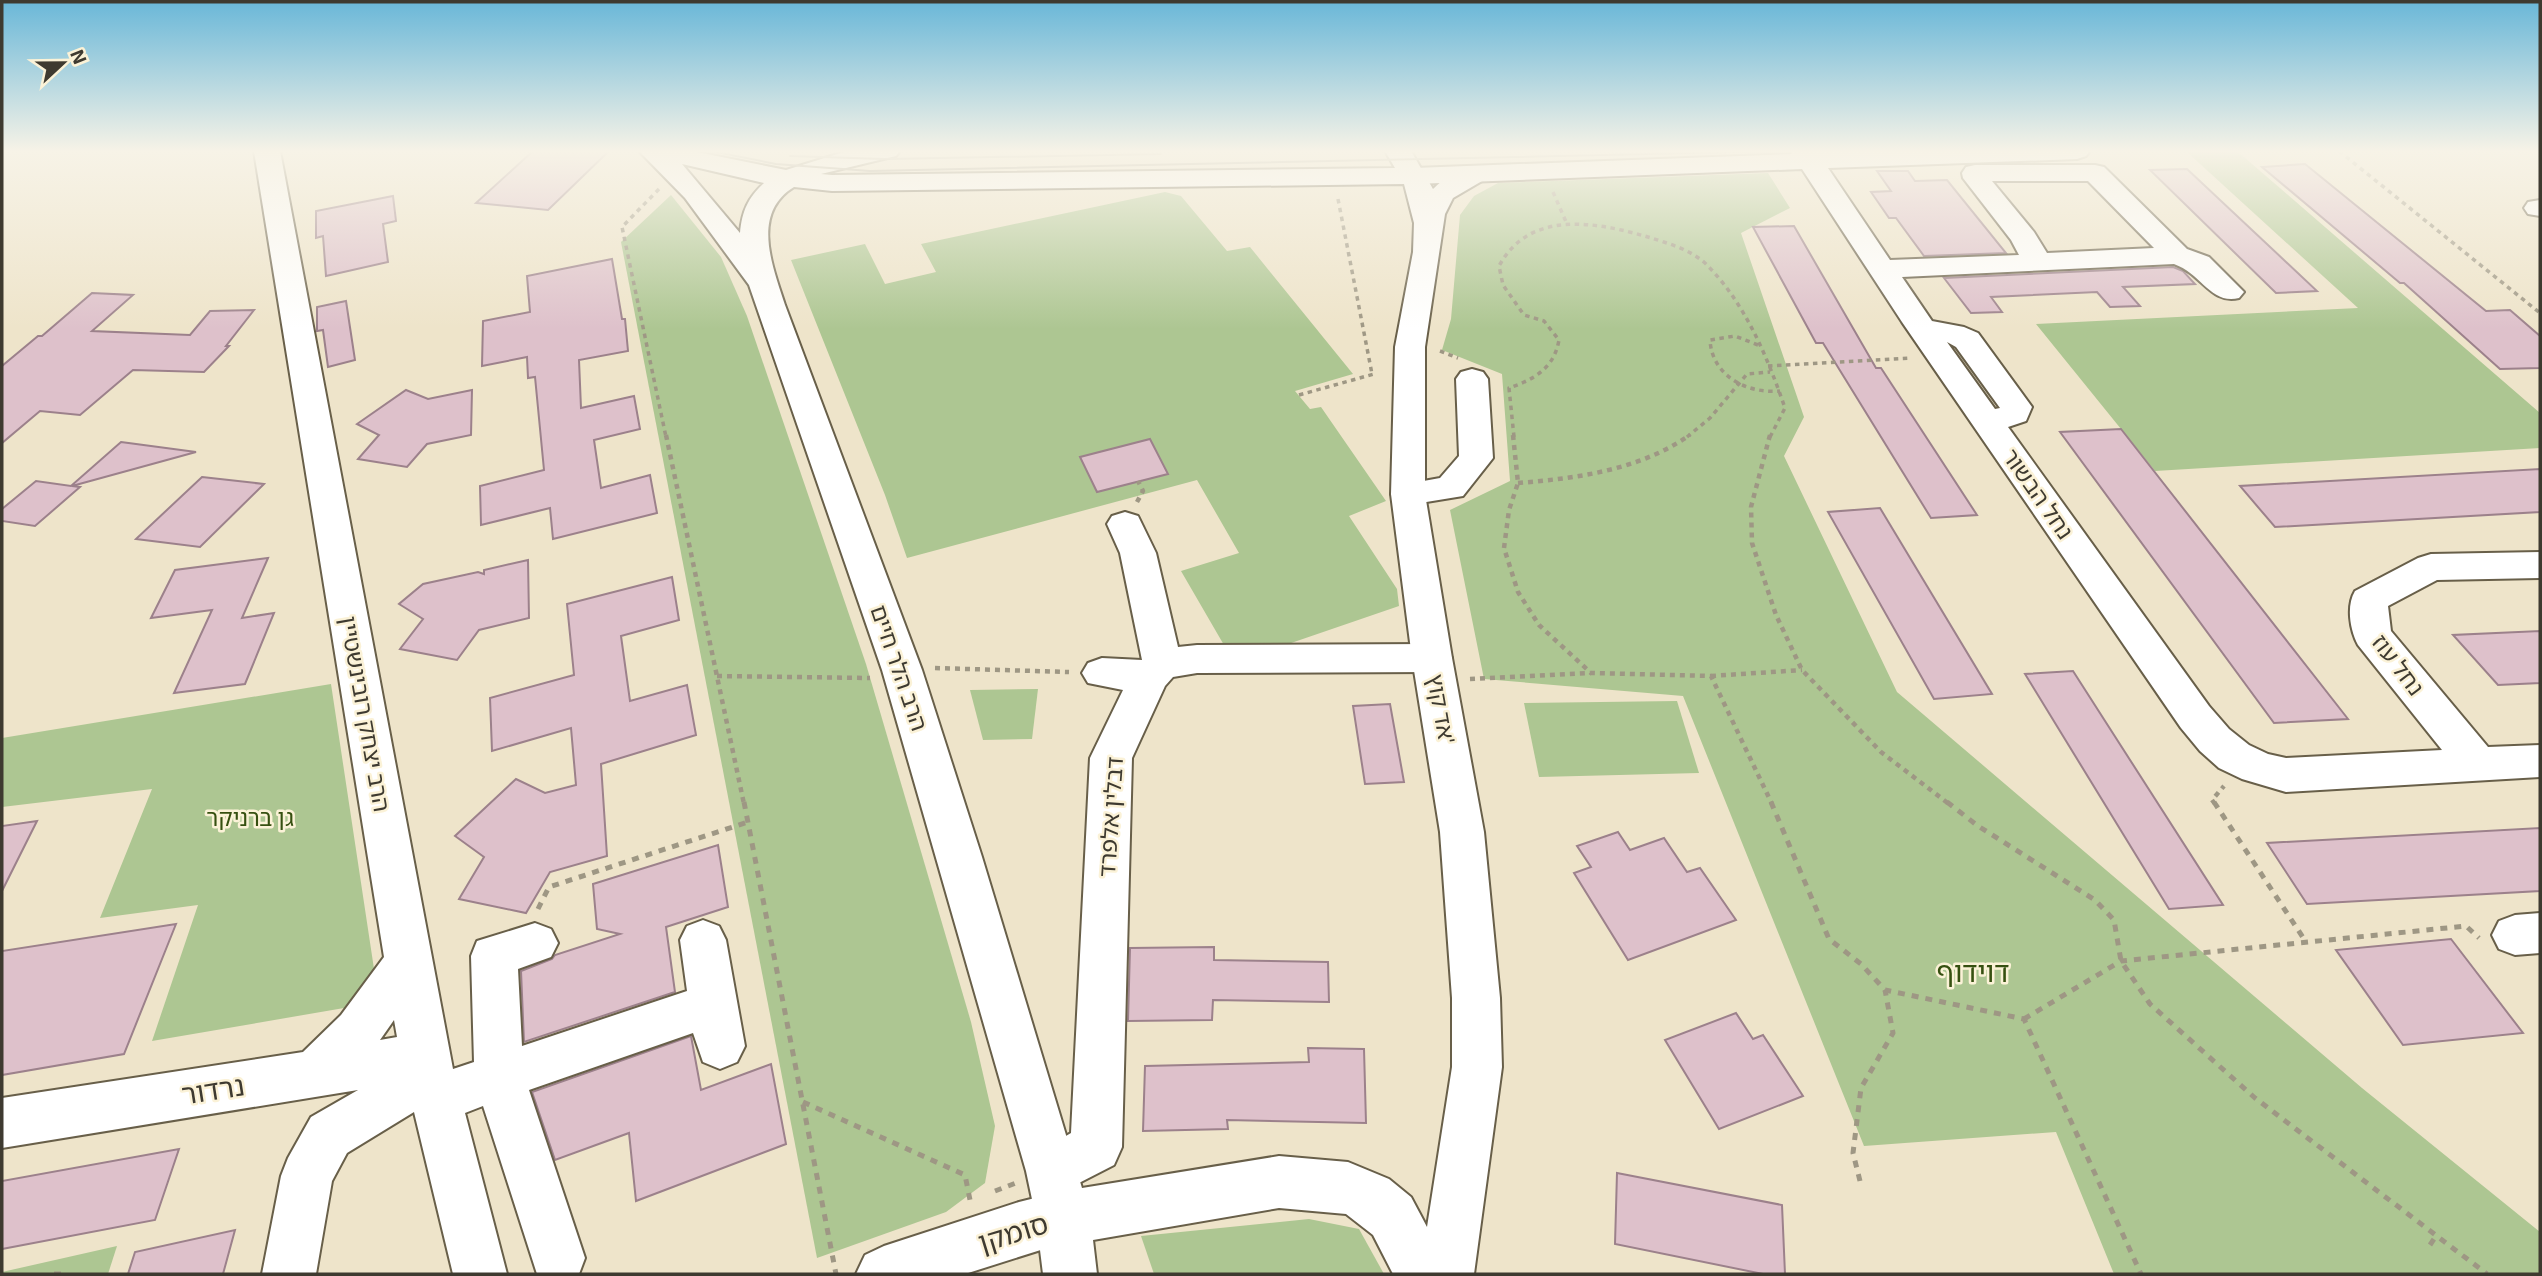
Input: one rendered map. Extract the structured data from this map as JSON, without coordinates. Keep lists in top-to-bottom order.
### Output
{
  "streets": {
    "street": [
      "נחל הבשור",
      "נחל עוז",
      "הרב הלר חיים",
      "אד קוץ'",
      "הרב יצחק רובינשטיין",
      "דבלין אלפרד",
      "נרדור",
      "סומקן"
    ]
  },
  "crossings": [
    ["הרב הלר חיים", "סומקן"],
    ["הרב יצחק רובינשטיין", "נרדור"]
  ],
  "parks": ["גן ברניקר", "דוידוף"],
  "north": "right"
}
